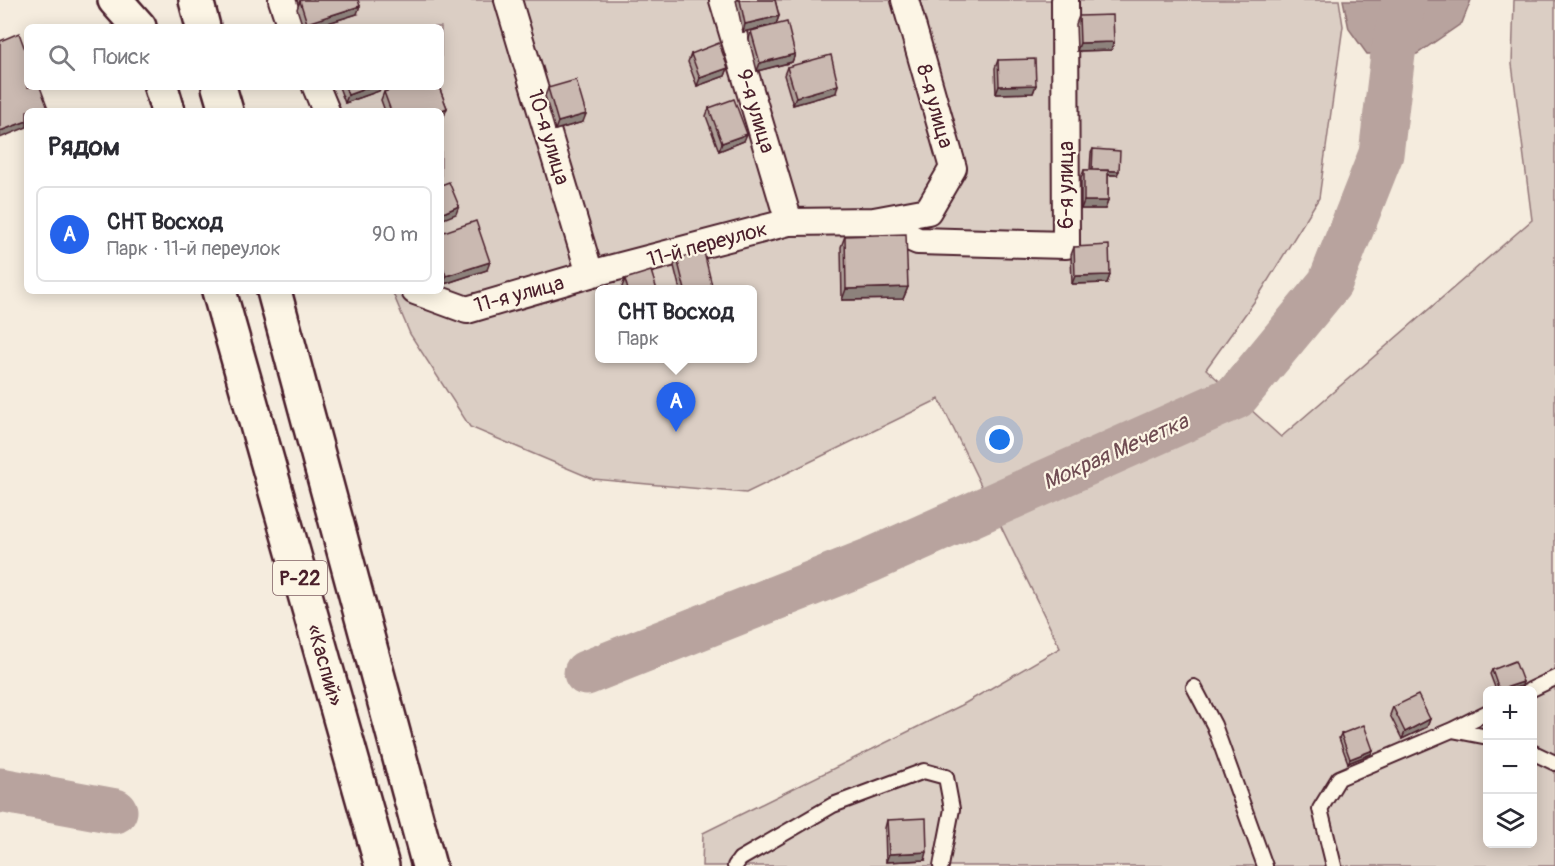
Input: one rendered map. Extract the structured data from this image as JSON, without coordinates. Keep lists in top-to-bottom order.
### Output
{
  "streets": {
    "highway": ["Р-22", "«Каспий»"],
    "street": [
      "8-я улица",
      "9-я улица",
      "10-я улица",
      "6-я улица",
      "11-й переулок",
      "11-я улица"
    ]
  },
  "crossings": [
    ["8-я улица", "9-я улица"],
    ["8-я улица", "6-я улица"],
    ["8-я улица", "11-й переулок"],
    ["9-я улица", "11-й переулок"],
    ["10-я улица", "11-й переулок"],
    ["10-я улица", "11-я улица"],
    ["11-й переулок", "11-я улица"]
  ],
  "water": ["Мокрая Мечетка"],
  "page": {
    "search": "Поиск",
    "heading": "Рядом",
    "list": [
      {
        "mark": "A",
        "name": "СНТ Восход",
        "note": "Парк · 11-й переулок",
        "value": "90 m"
      }
    ],
    "popup": ["СНТ Восход", "Парк"],
    "pins": "A",
    "map_buttons": ["+", "−"]
  }
}
